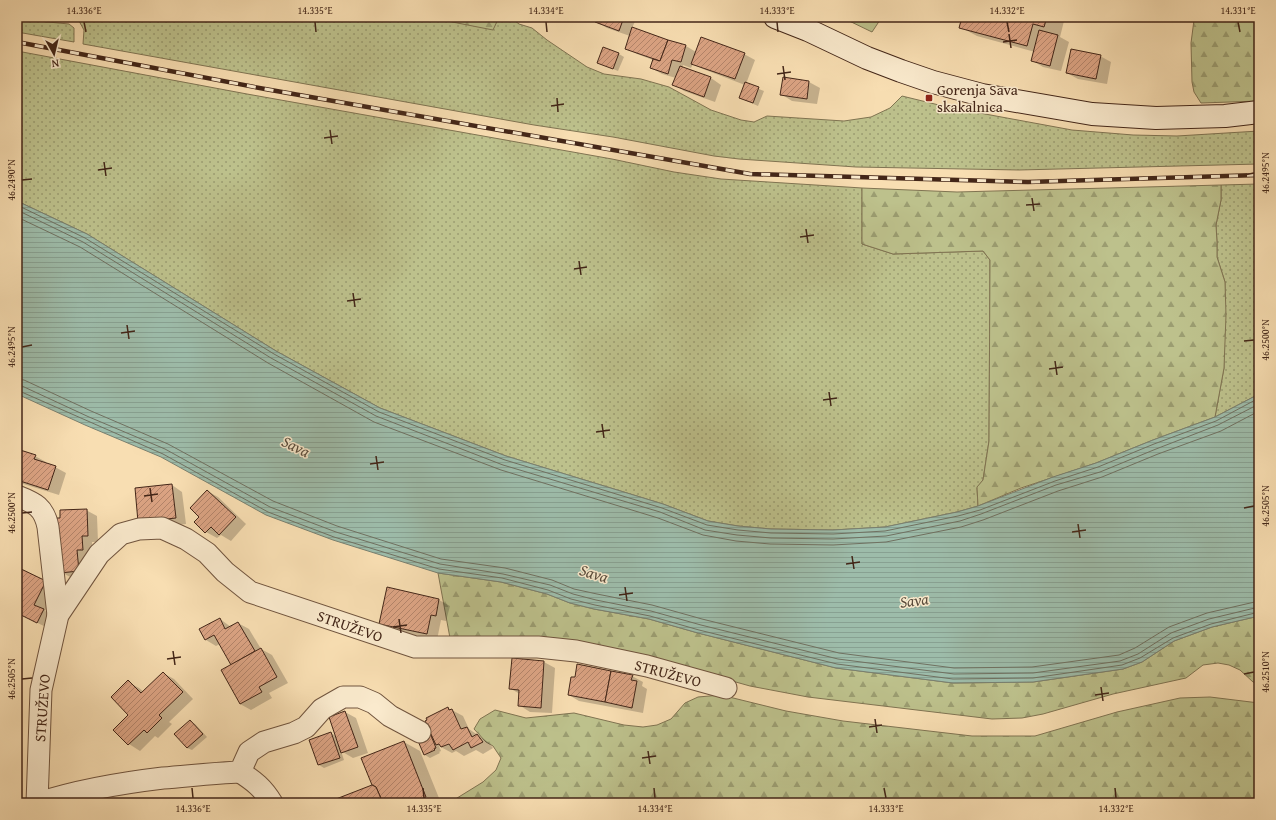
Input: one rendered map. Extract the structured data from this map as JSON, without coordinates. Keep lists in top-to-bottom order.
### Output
{
  "streets": {
    "street": ["STRUŽEVO"]
  },
  "water": ["Sava"],
  "places": {
    "transit": ["Gorenja Sava skakalnica"]
  },
  "north": "bottom",
  "coordinates": [
    "14.336°E",
    "14.335°E",
    "14.334°E",
    "14.333°E",
    "14.332°E",
    "14.331°E",
    "46.2495°N",
    "46.2490°N",
    "46.2500°N",
    "46.2505°N",
    "46.2510°N"
  ]
}
